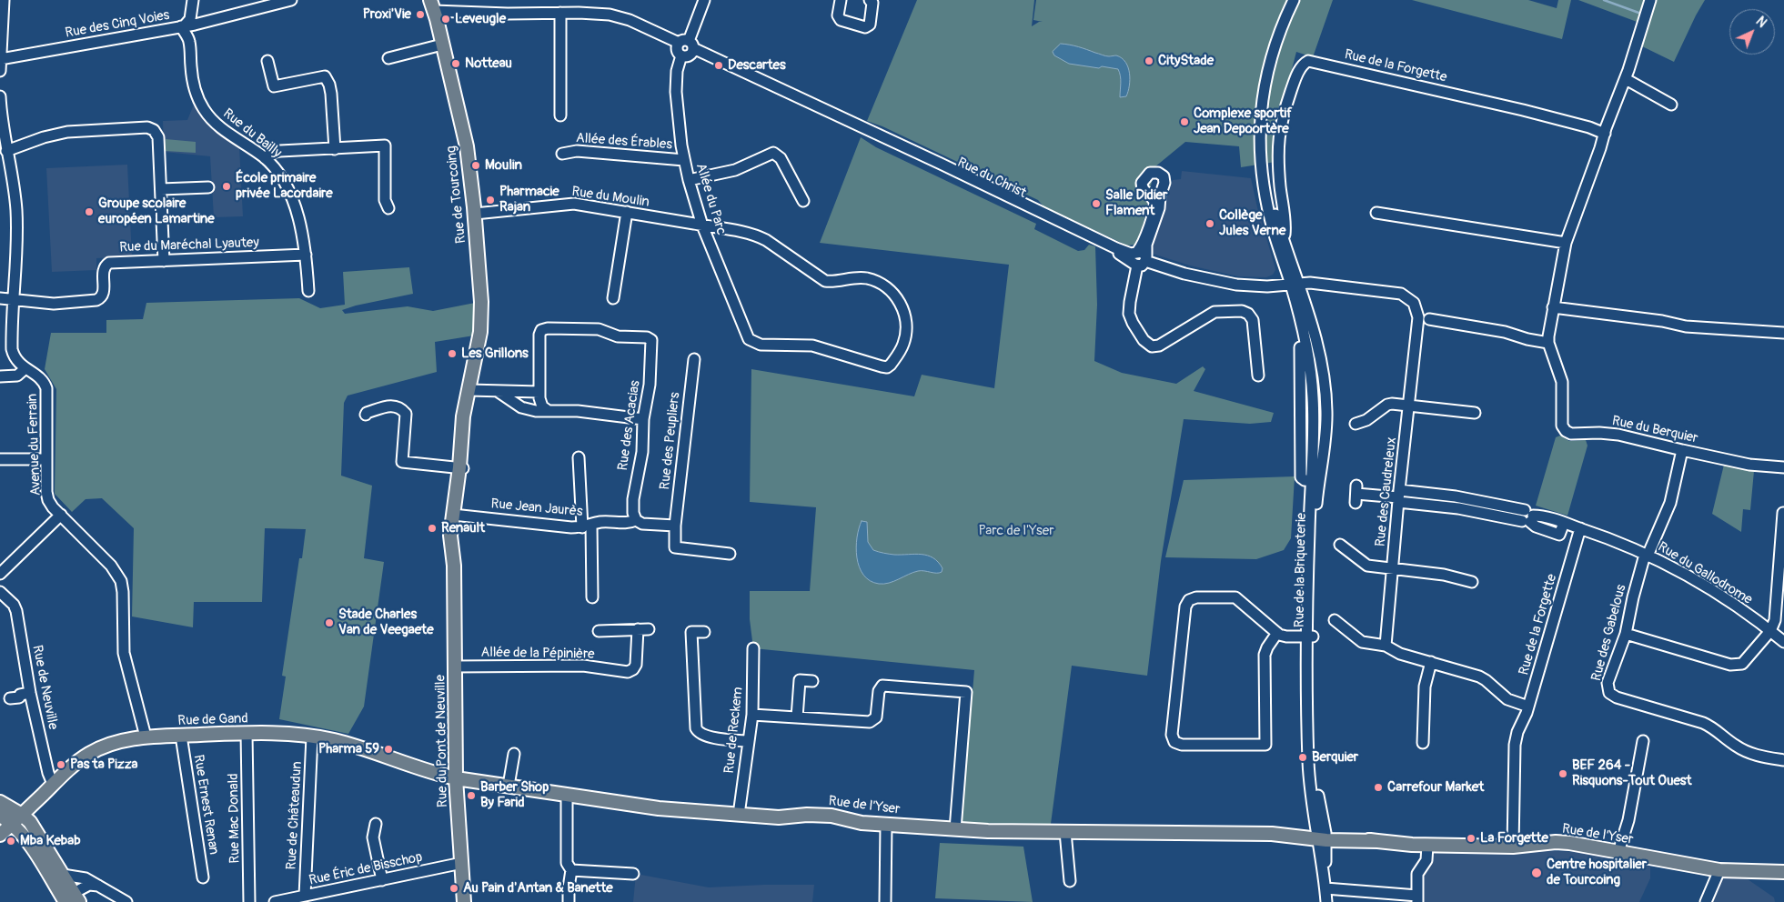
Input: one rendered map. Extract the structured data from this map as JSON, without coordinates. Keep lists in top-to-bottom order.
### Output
{
  "streets": {
    "main road": [
      "Rue de Tourcoing",
      "Rue de Gand",
      "Rue du Pont de Neuville",
      "Rue de l'Yser"
    ],
    "street": [
      "Rue des Cinq Voies",
      "Rue de la Forgette",
      "Rue du Bailly",
      "Allée des Érables",
      "Rue du Christ",
      "Rue du Moulin",
      "Allée du Parc",
      "Rue du Maréchal Lyautey",
      "Rue des Acacias",
      "Rue du Berquier",
      "Rue des Peupliers",
      "Avenue du Ferrain",
      "Rue des Caudreleux",
      "Rue Jean Jaurès",
      "Rue de la Briqueterie",
      "Rue du Gallodrome",
      "Rue des Gabelous",
      "Allée de la Pépinière",
      "Rue de Neuville",
      "Rue de Reckem",
      "Rue Ernest Renan",
      "Rue de Châteaudun",
      "Rue Mac Donald",
      "Rue Éric de Bisschop"
    ]
  },
  "crossings": [
    ["Rue des Cinq Voies", "Rue du Bailly"],
    ["Rue de la Forgette", "Rue du Berquier"],
    ["Rue de la Forgette", "Rue du Gallodrome"],
    ["Rue de la Forgette", "Rue de l'Yser"],
    ["Rue du Bailly", "Rue du Maréchal Lyautey"],
    ["Allée des Érables", "Allée du Parc"],
    ["Rue du Christ", "Rue de Tourcoing"],
    ["Rue du Christ", "Allée du Parc"],
    ["Rue du Christ", "Rue des Caudreleux"],
    ["Rue du Christ", "Rue de la Briqueterie"],
    ["Rue de Tourcoing", "Rue du Moulin"],
    ["Rue de Tourcoing", "Rue Jean Jaurès"],
    ["Rue de Tourcoing", "Rue du Pont de Neuville"],
    ["Rue du Moulin", "Allée du Parc"],
    ["Rue du Maréchal Lyautey", "Avenue du Ferrain"],
    ["Rue des Acacias", "Rue Jean Jaurès"],
    ["Rue du Berquier", "Rue des Gabelous"],
    ["Rue des Peupliers", "Rue Jean Jaurès"],
    ["Avenue du Ferrain", "Rue de Gand"],
    ["Rue des Caudreleux", "Rue de la Briqueterie"],
    ["Rue de la Briqueterie", "Rue de l'Yser"],
    ["Rue du Gallodrome", "Rue des Gabelous"],
    ["Allée de la Pépinière", "Rue du Pont de Neuville"],
    ["Rue de Neuville", "Rue de Gand"],
    ["Rue de Gand", "Rue du Pont de Neuville"],
    ["Rue de Gand", "Rue Ernest Renan"],
    ["Rue de Gand", "Rue de l'Yser"],
    ["Rue de Gand", "Rue de Châteaudun"],
    ["Rue de Gand", "Rue Mac Donald"],
    ["Rue de Reckem", "Rue de l'Yser"],
    ["Rue du Pont de Neuville", "Rue de l'Yser"],
    ["Rue du Pont de Neuville", "Rue Éric de Bisschop"],
    ["Rue de Châteaudun", "Rue Éric de Bisschop"]
  ],
  "parks": ["Parc de l'Yser"],
  "places": [
    "Proxi'Vie",
    "Leveugle",
    "CityStade",
    "Notteau",
    "Descartes",
    "Complexe sportif Jean Depoortère",
    "Moulin",
    "École primaire privée Lacordaire",
    "Pharmacie Rajan",
    "Salle Didier Flament",
    "Groupe scolaire européen Lamartine",
    "Collège Jules Verne",
    "Les Grillons",
    "Renault",
    "Stade Charles Van de Veegaete",
    "Pharma 59",
    "Berquier",
    "Pas ta Pizza",
    "BEF 264 - Risquons-Tout Ouest",
    "Carrefour Market",
    "Barber Shop By Farid",
    "La Forgette",
    "Mba Kebab",
    "Centre hospitalier de Tourcoing",
    "Au Pain d'Antan & Banette"
  ],
  "north": "top right"
}
